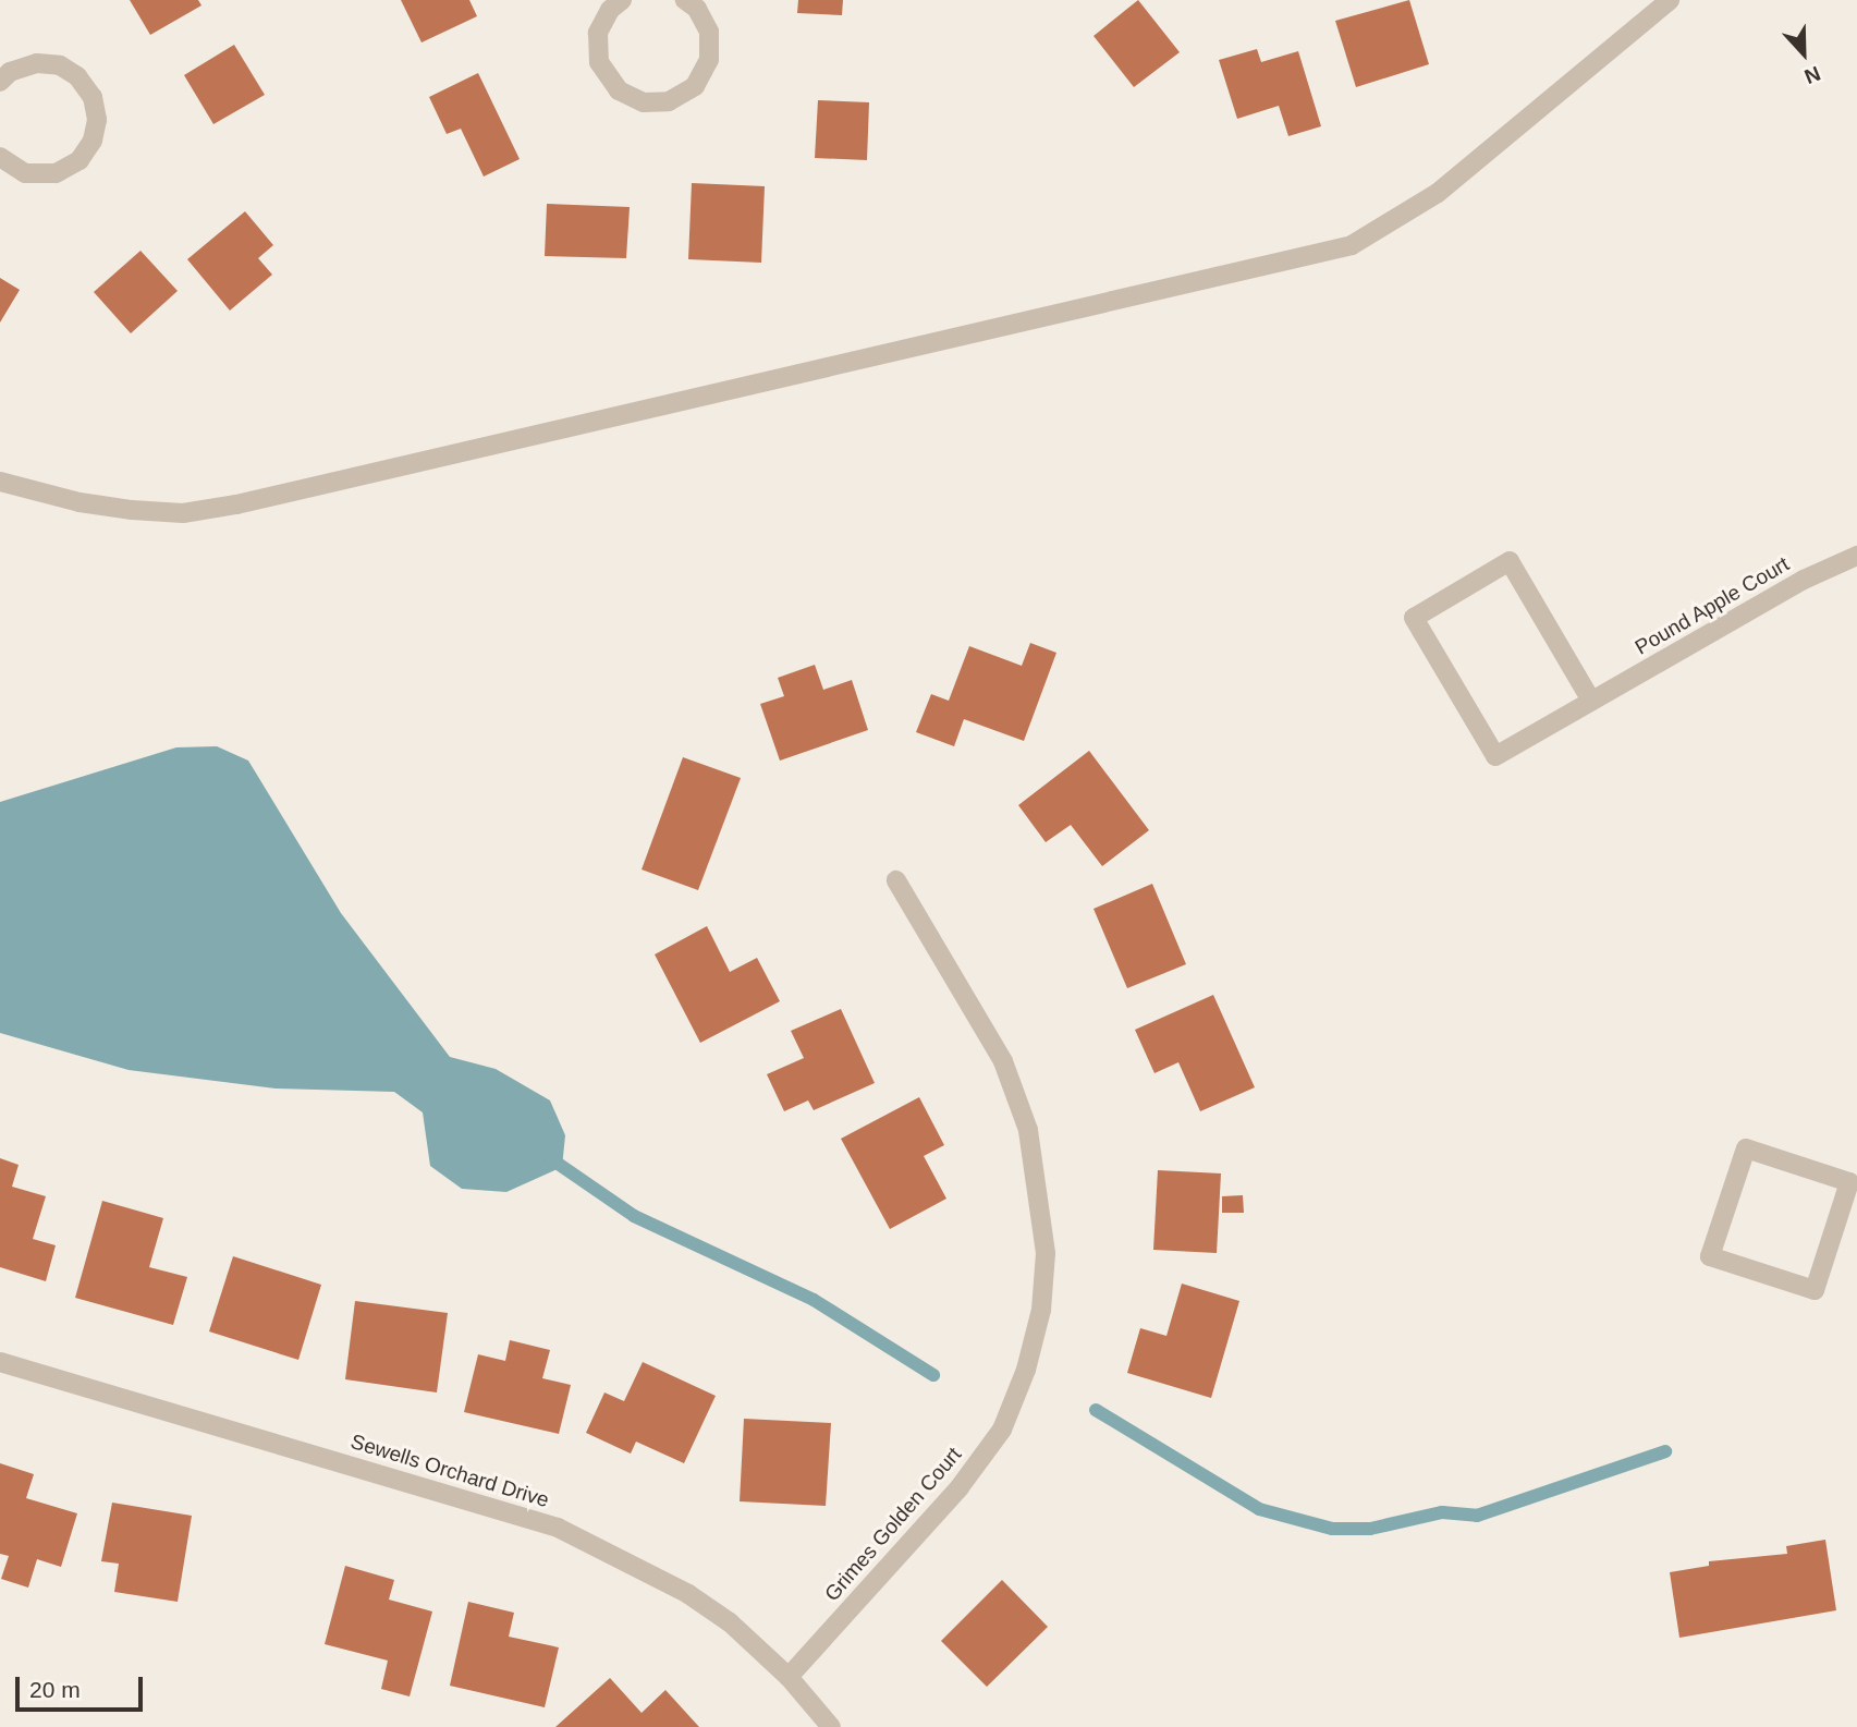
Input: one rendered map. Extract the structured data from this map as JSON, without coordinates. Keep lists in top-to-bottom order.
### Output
{
  "streets": {
    "street": ["Pound Apple Court", "Sewells Orchard Drive", "Grimes Golden Court"]
  },
  "crossings": [
    ["Sewells Orchard Drive", "Grimes Golden Court"]
  ],
  "scale_bar": "20 m",
  "north": "bottom"
}
